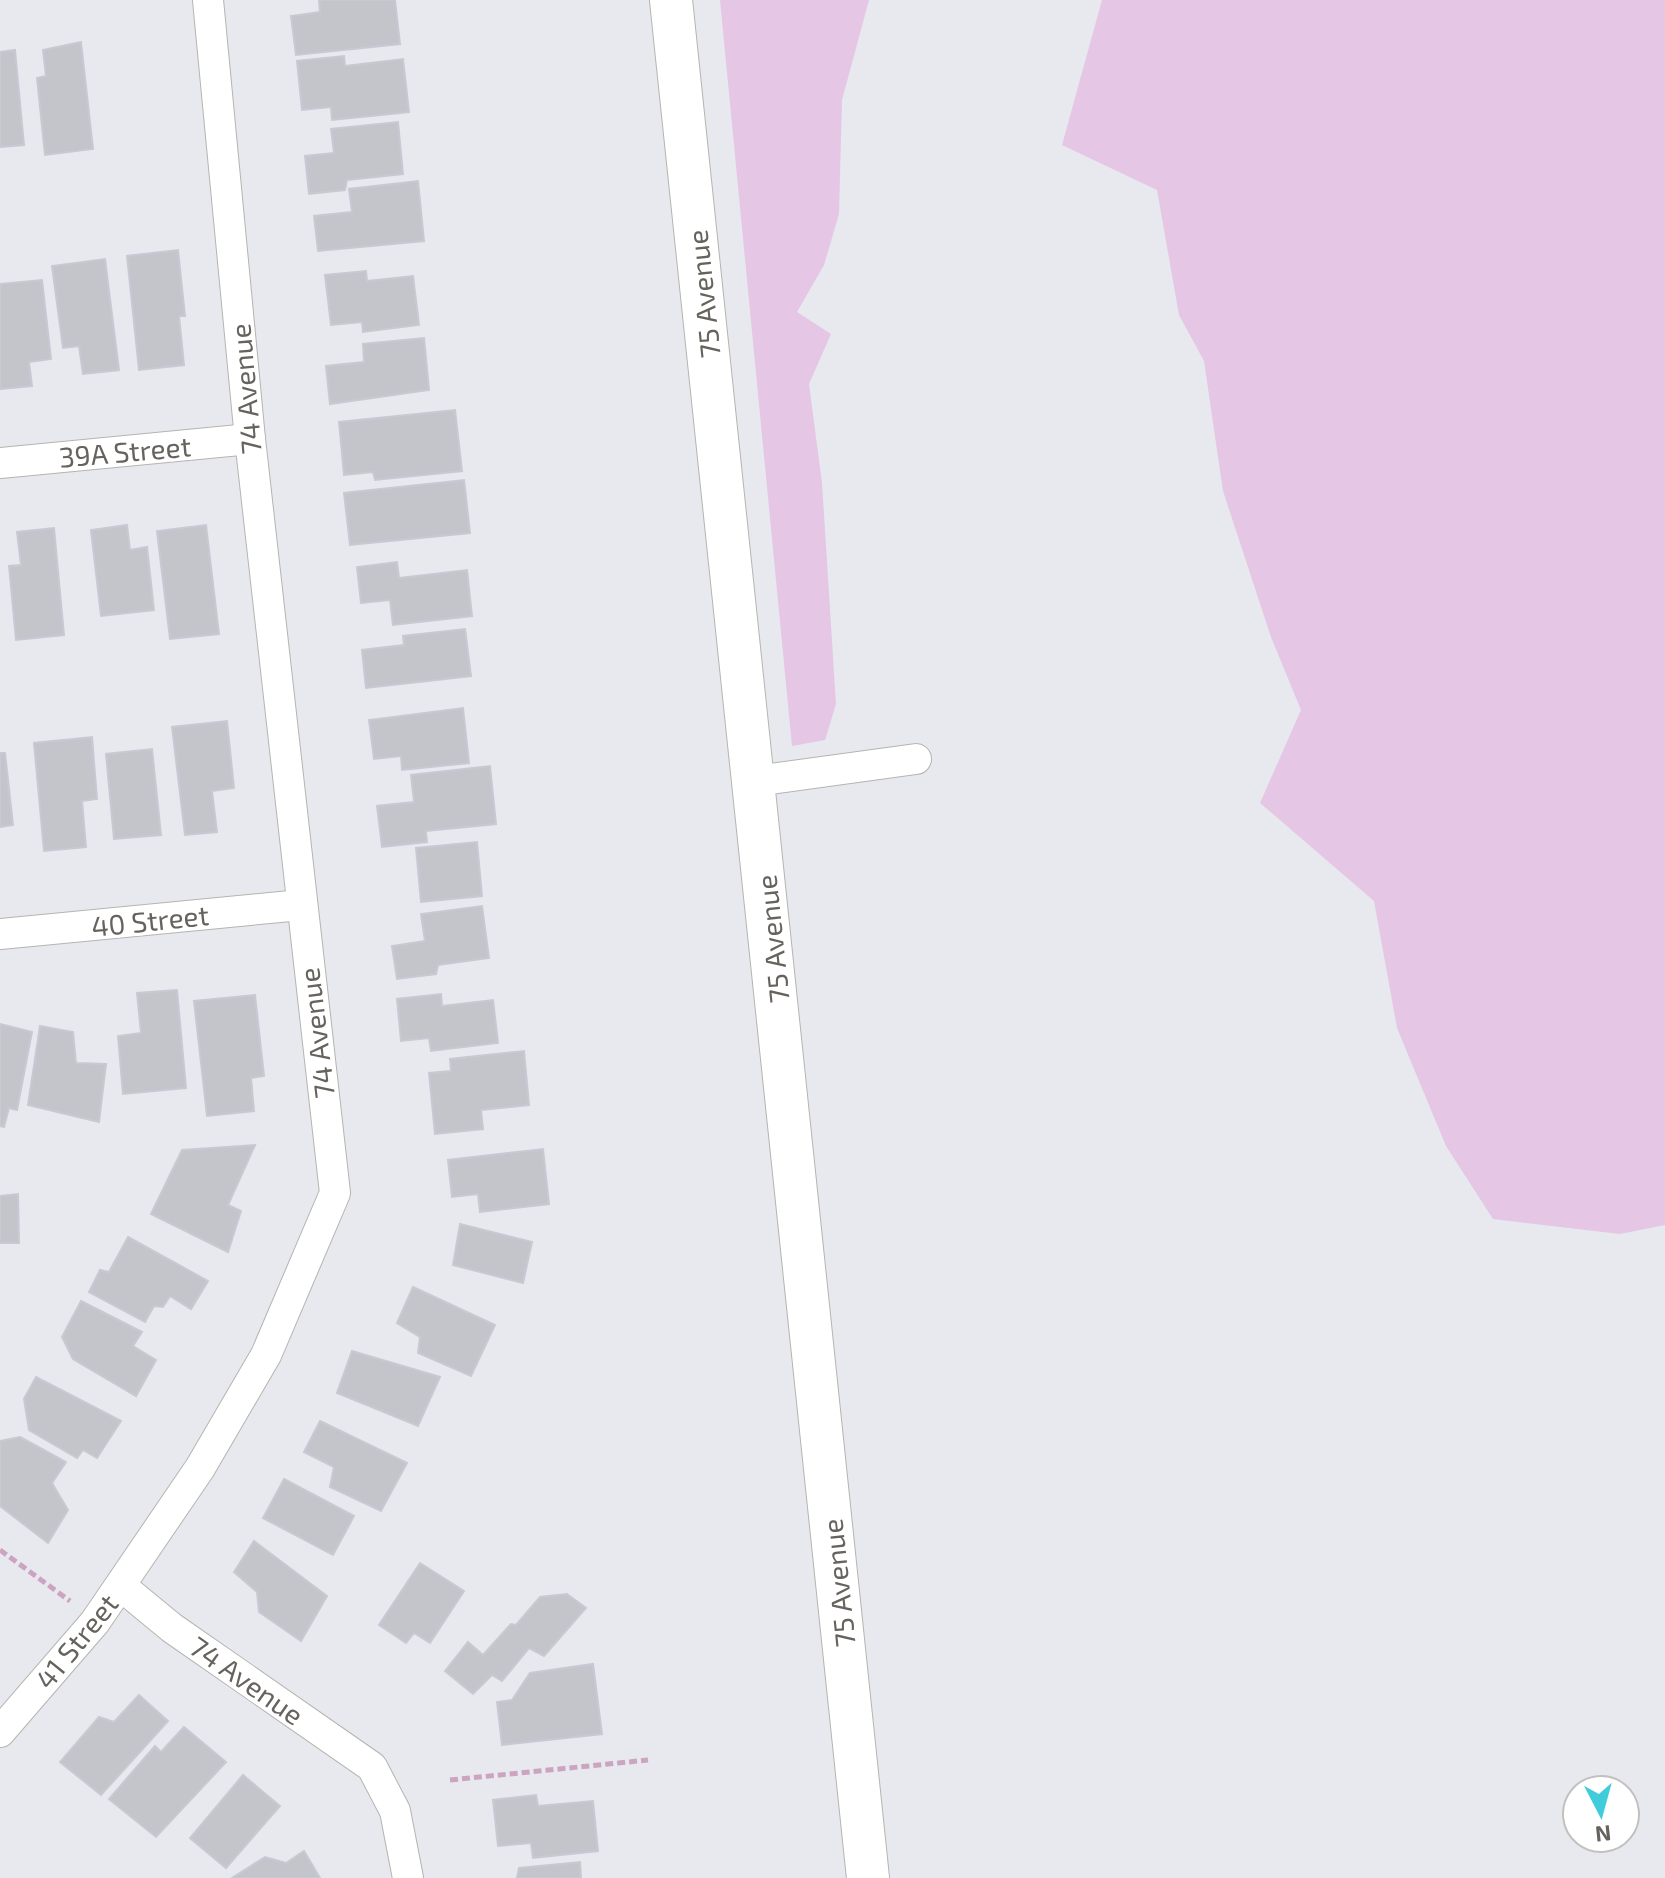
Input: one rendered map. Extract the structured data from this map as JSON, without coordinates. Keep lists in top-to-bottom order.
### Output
{
  "streets": {
    "main road": ["75 Avenue"],
    "street": [
      "74 Avenue",
      "39A Street",
      "40 Street",
      "41 Street"
    ]
  },
  "crossings": [
    ["74 Avenue", "39A Street"],
    ["74 Avenue", "40 Street"],
    ["74 Avenue", "41 Street"]
  ],
  "north": "bottom"
}
